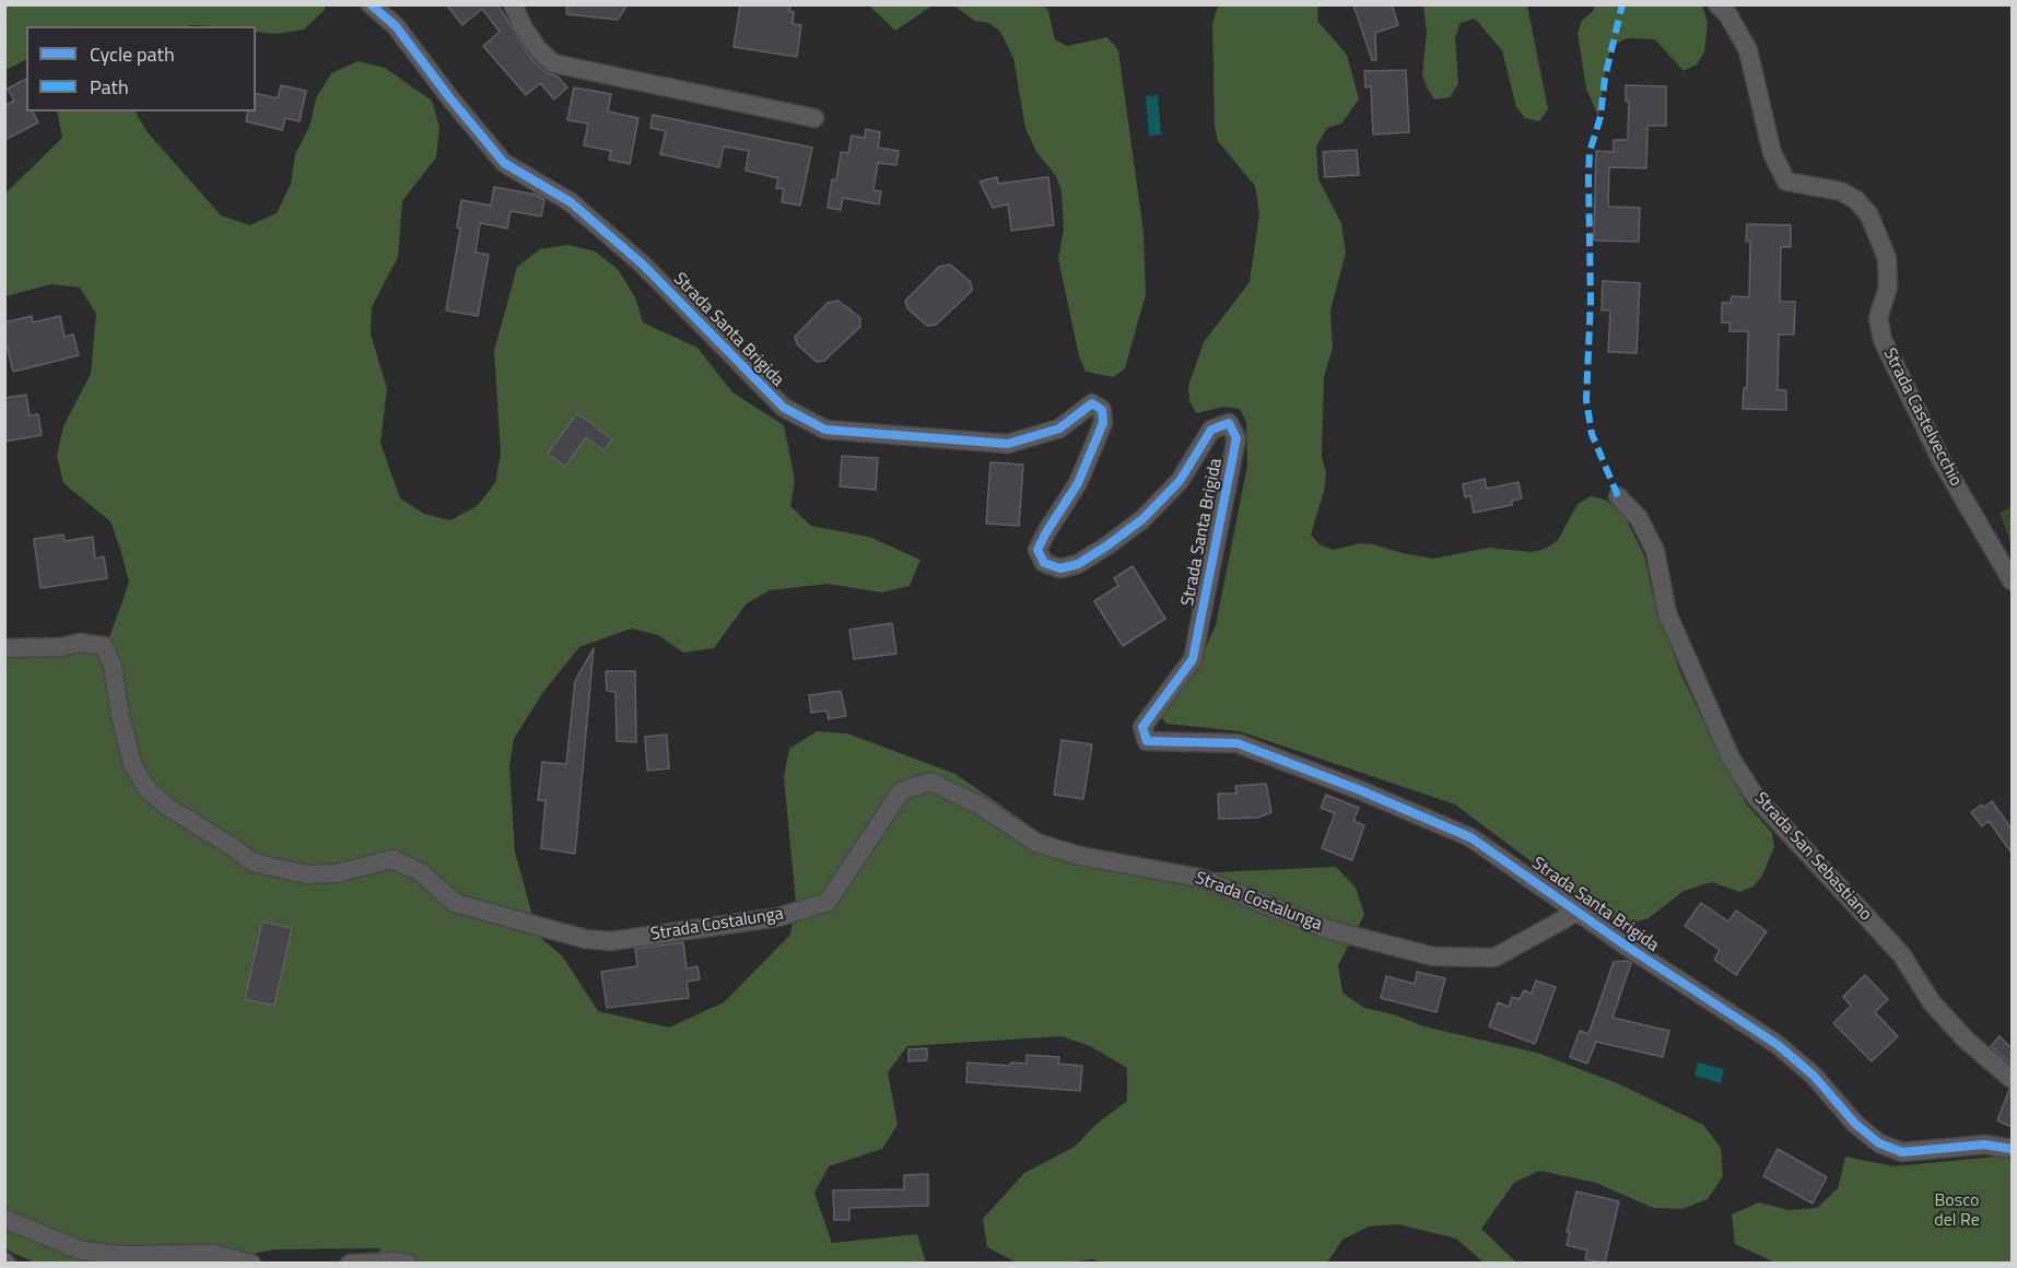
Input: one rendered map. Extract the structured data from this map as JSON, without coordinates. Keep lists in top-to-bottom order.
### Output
{
  "streets": {
    "street": [
      "Strada Santa Brigida",
      "Strada Castelvecchio",
      "Strada San Sebastiano",
      "Strada Costalunga"
    ]
  },
  "crossings": [
    ["Strada Santa Brigida", "Strada Costalunga"]
  ],
  "parks": ["Bosco del Re"],
  "legend": ["Cycle path", "Path"]
}
